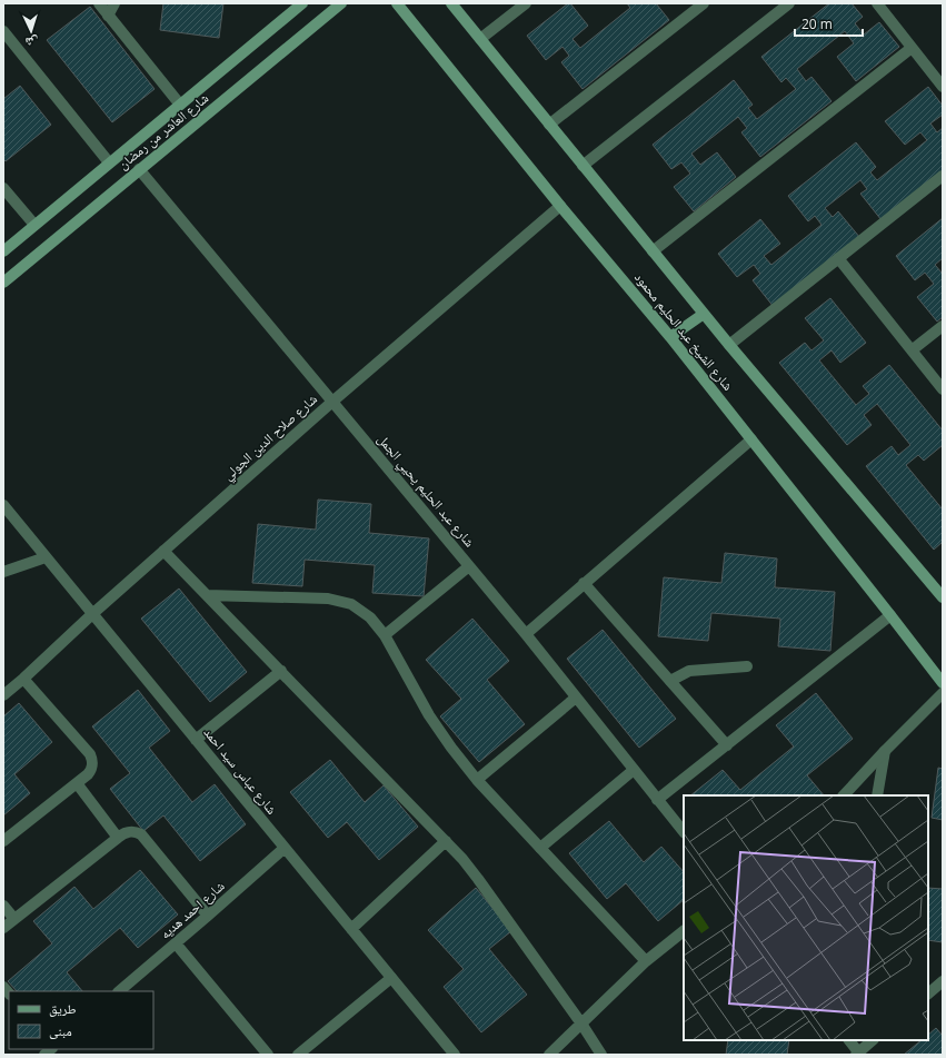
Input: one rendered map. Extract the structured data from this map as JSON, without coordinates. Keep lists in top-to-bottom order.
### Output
{
  "streets": {
    "street": [
      "شارع العاشر من رمضان",
      "شارع الشيخ عبد الحليم محمود",
      "شارع صلاح الدين الجولي",
      "شارع عبد الحليم يحيي الجمل",
      "شارع عباس سيد احمد",
      "شارع احمد هديه"
    ]
  },
  "crossings": [
    ["شارع العاشر من رمضان", "شارع عبد الحليم يحيي الجمل"],
    ["شارع الشيخ عبد الحليم محمود", "شارع صلاح الدين الجولي"],
    ["شارع صلاح الدين الجولي", "شارع عبد الحليم يحيي الجمل"],
    ["شارع صلاح الدين الجولي", "شارع عباس سيد احمد"],
    ["شارع عباس سيد احمد", "شارع احمد هديه"]
  ],
  "legend": ["طريق", "مبنى"],
  "scale_bar": "20 m",
  "north": "bottom"
}
